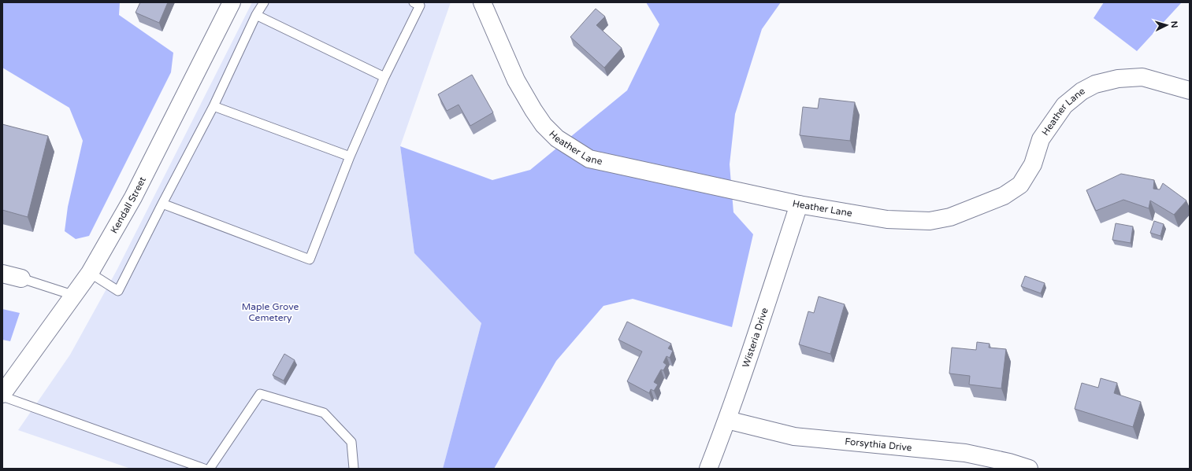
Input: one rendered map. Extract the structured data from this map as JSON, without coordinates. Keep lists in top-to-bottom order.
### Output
{
  "streets": {
    "street": [
      "Heather Lane",
      "Kendall Street",
      "Wisteria Drive",
      "Forsythia Drive"
    ]
  },
  "crossings": [
    ["Heather Lane", "Wisteria Drive"],
    ["Wisteria Drive", "Forsythia Drive"]
  ],
  "parks": ["Maple Grove Cemetery"],
  "north": "right"
}
